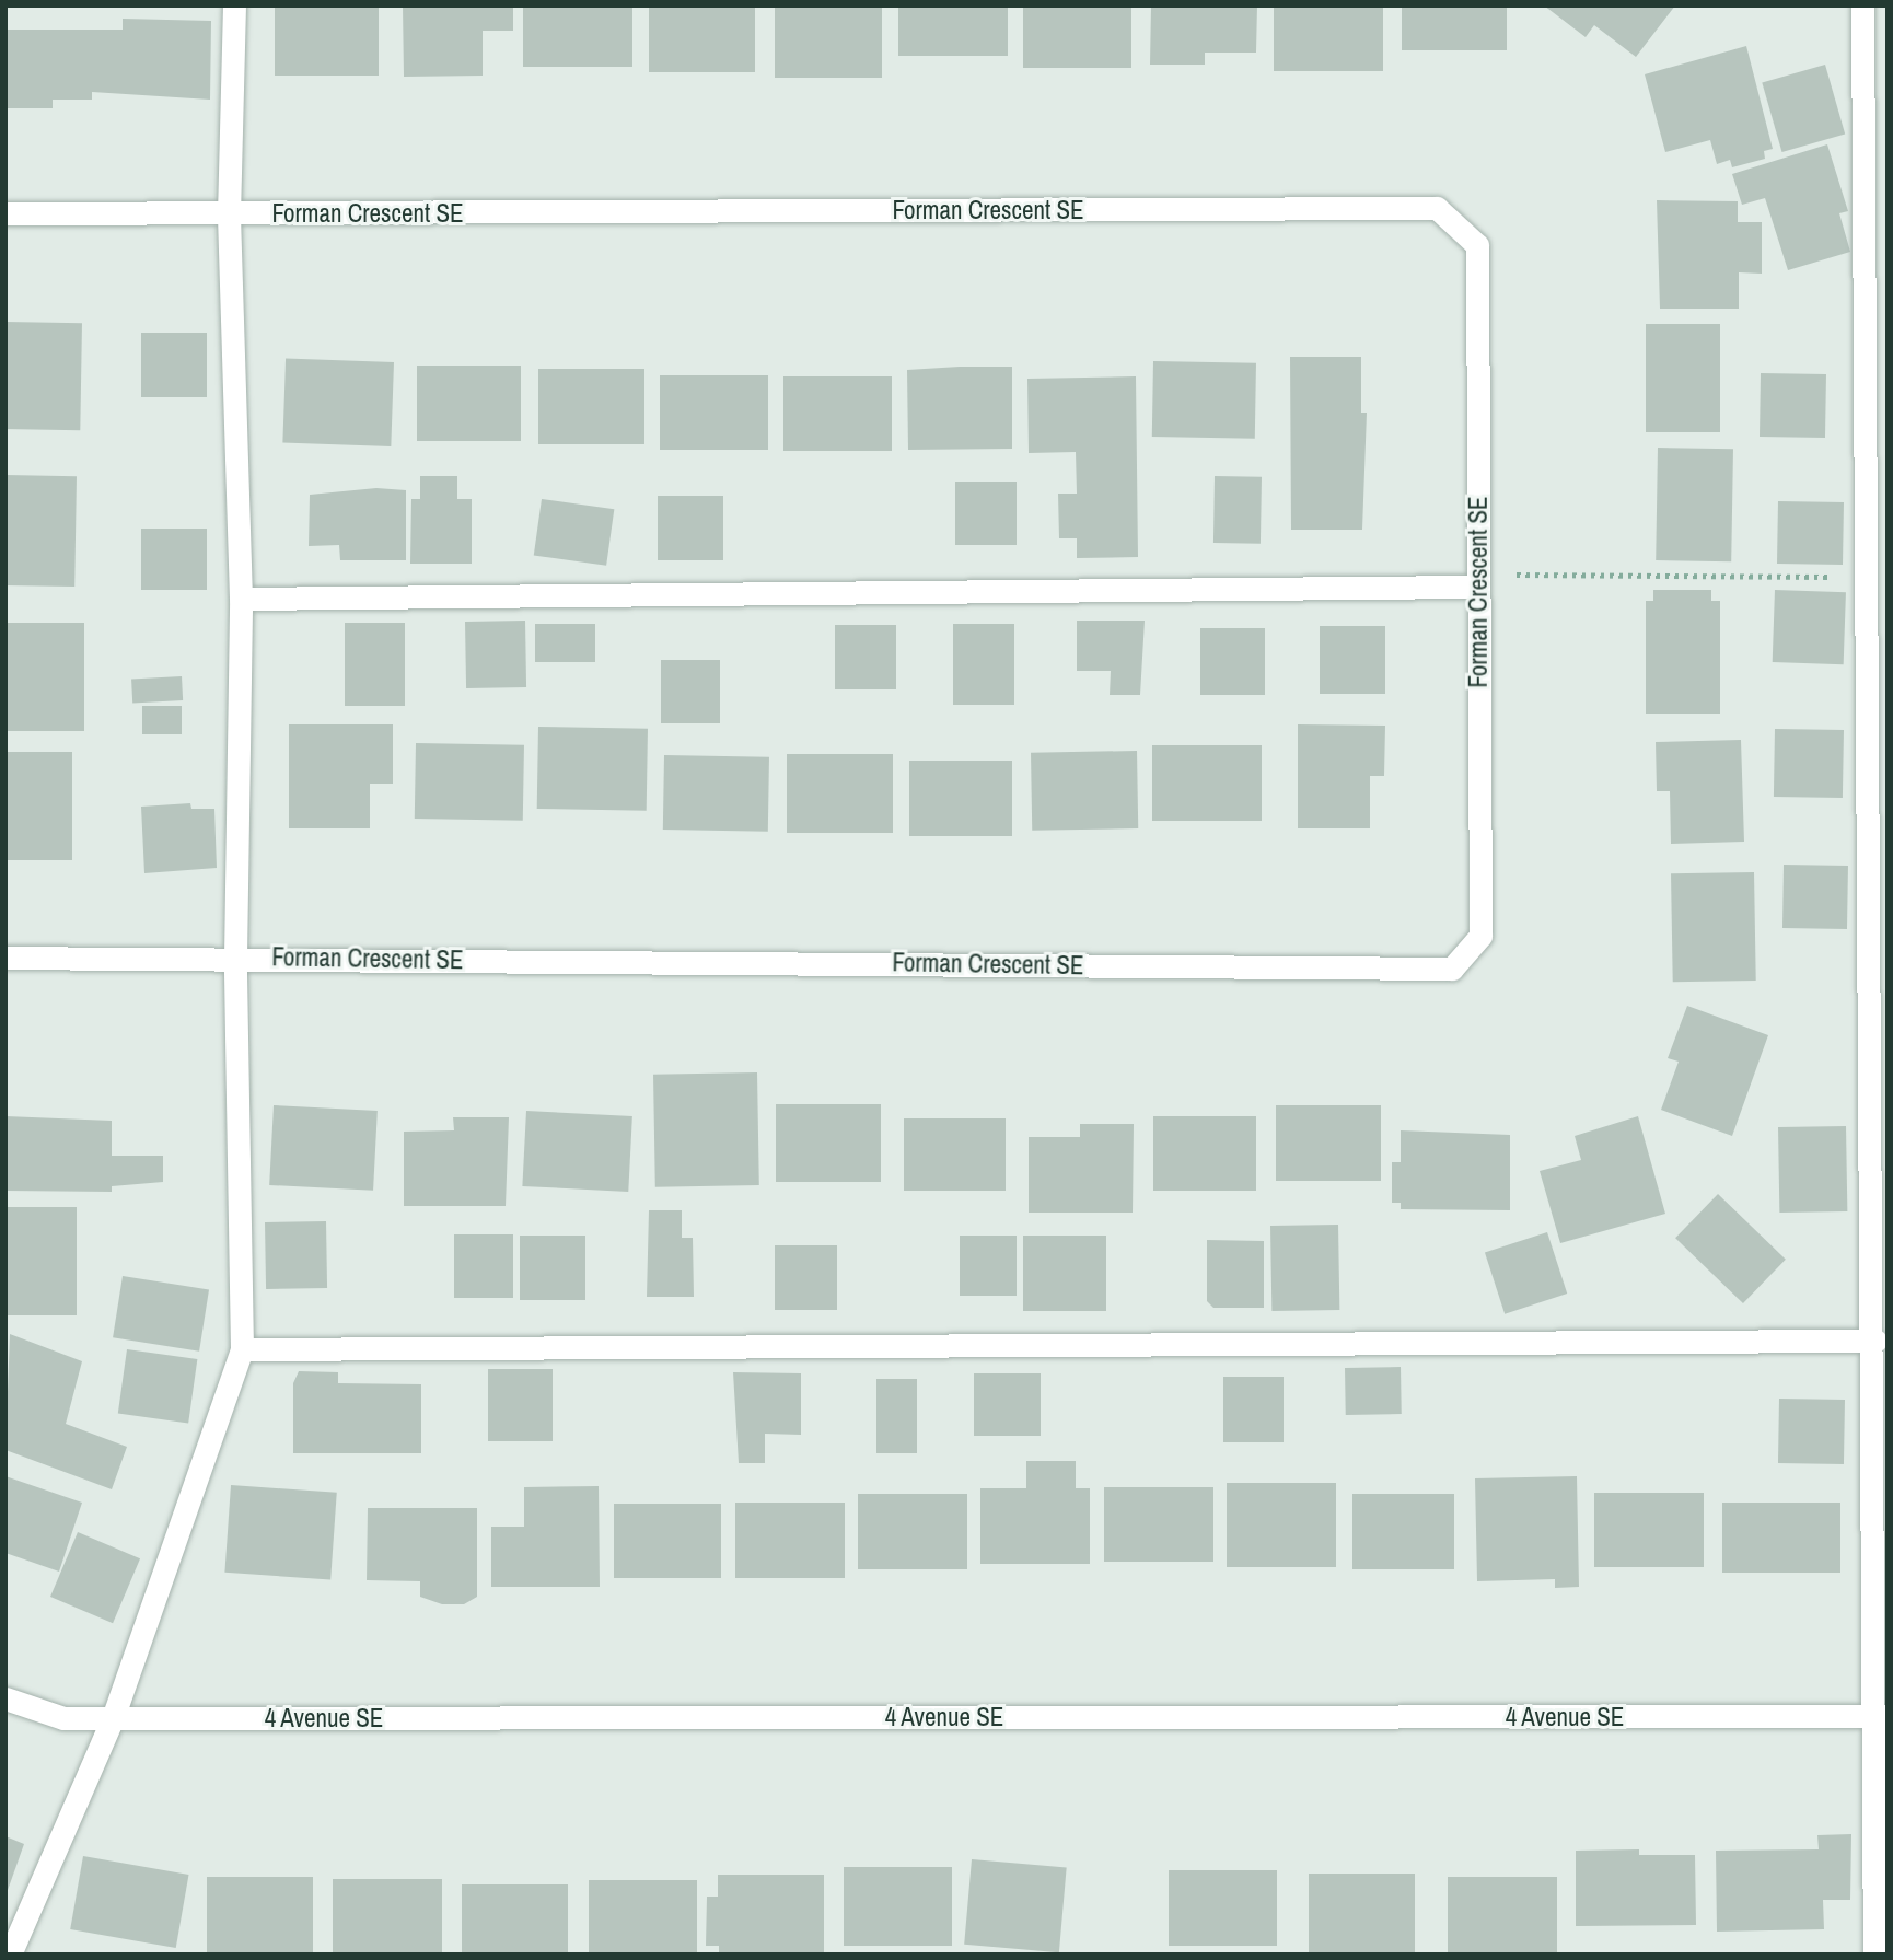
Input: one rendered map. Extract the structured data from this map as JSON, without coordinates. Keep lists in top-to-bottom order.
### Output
{
  "streets": {
    "street": ["Forman Crescent SE", "4 Avenue SE"]
  }
}
